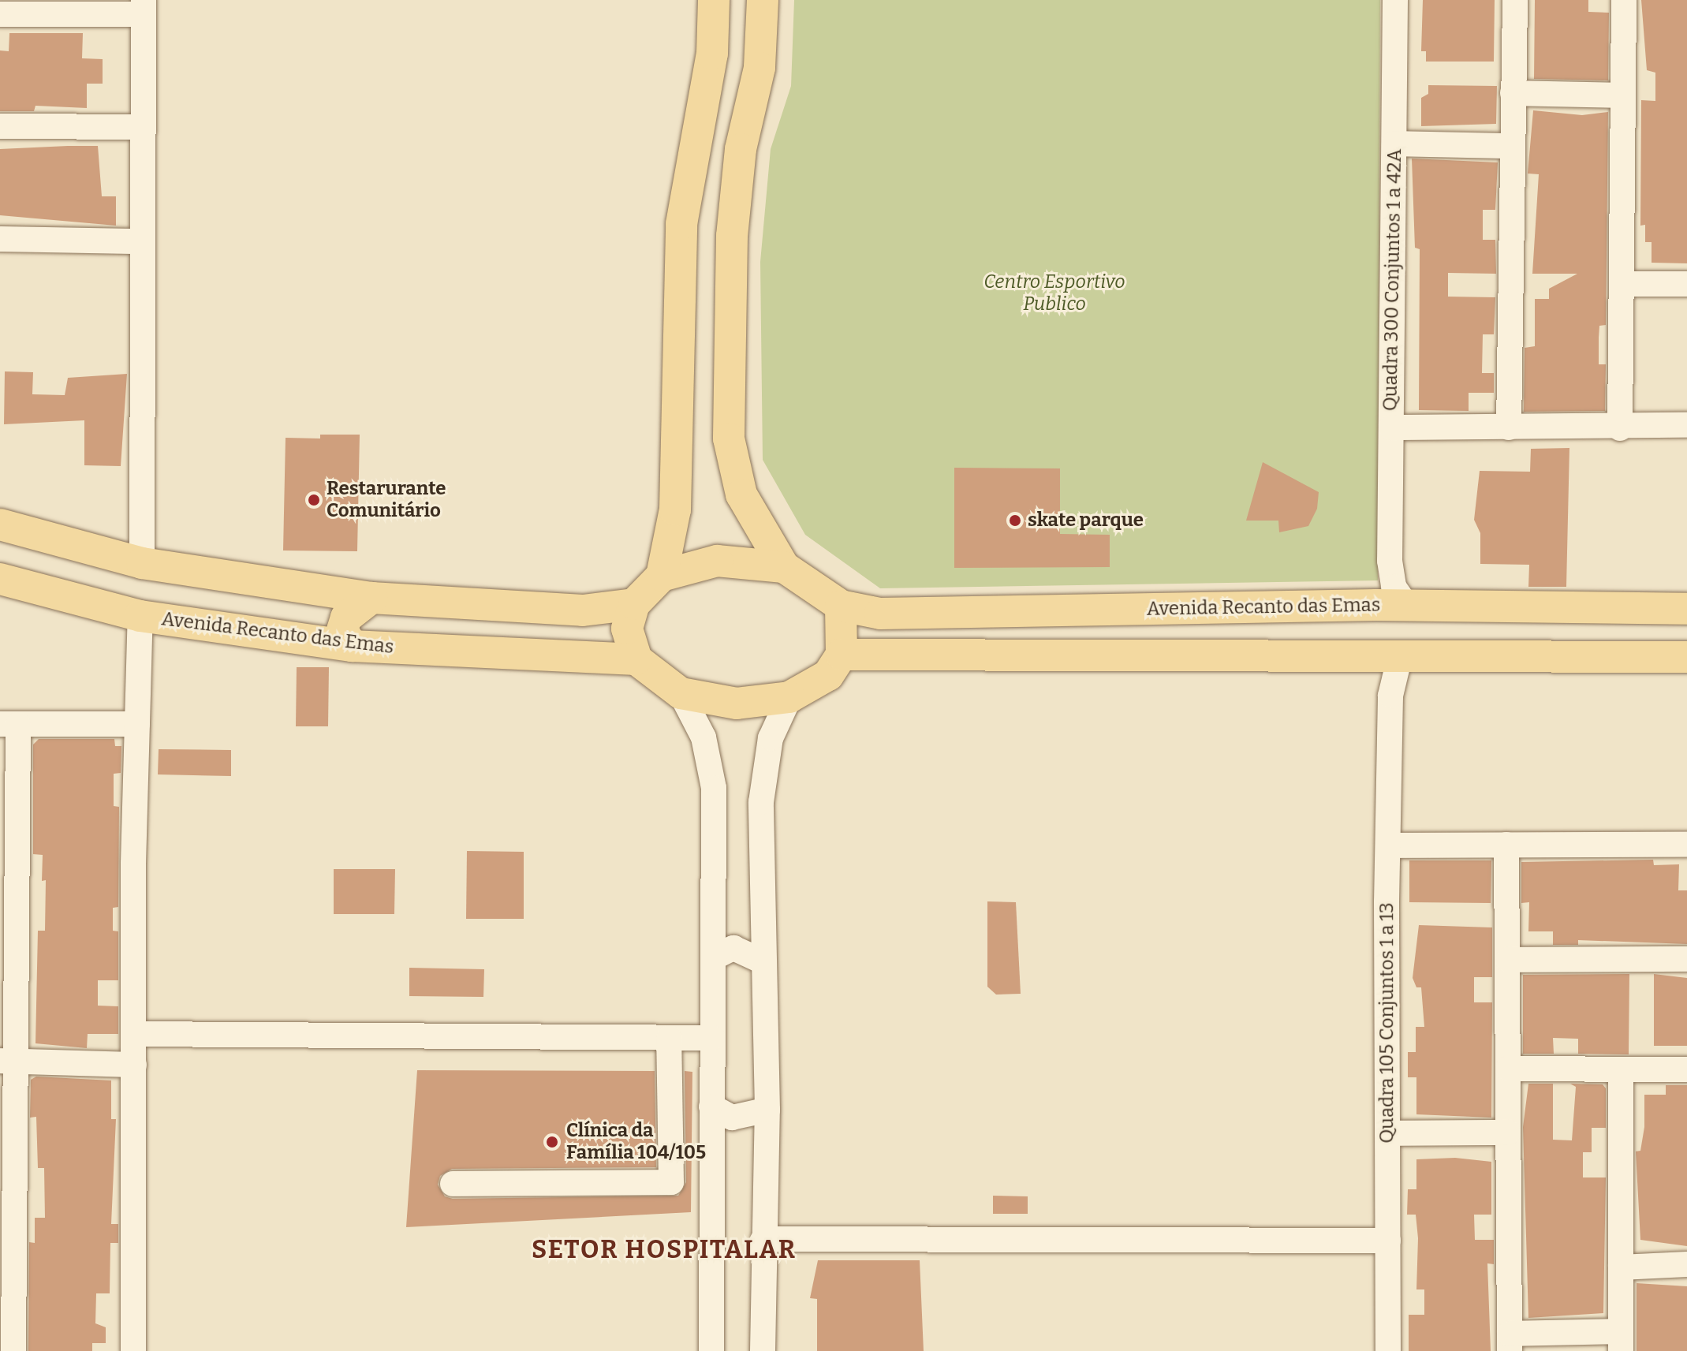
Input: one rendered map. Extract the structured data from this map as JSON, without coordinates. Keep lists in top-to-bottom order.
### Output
{
  "streets": {
    "main road": ["Avenida Recanto das Emas"],
    "street": ["Quadra 300 Conjuntos 1 a 42A", "Quadra 105 Conjuntos 1 a 13"]
  },
  "crossings": [
    ["Quadra 300 Conjuntos 1 a 42A", "Avenida Recanto das Emas"]
  ],
  "districts": ["SETOR HOSPITALAR"],
  "parks": ["Centro Esportivo Publico"],
  "places": ["Restarurante Comunitário", "skate parque", "Clínica da Família 104/105"]
}
